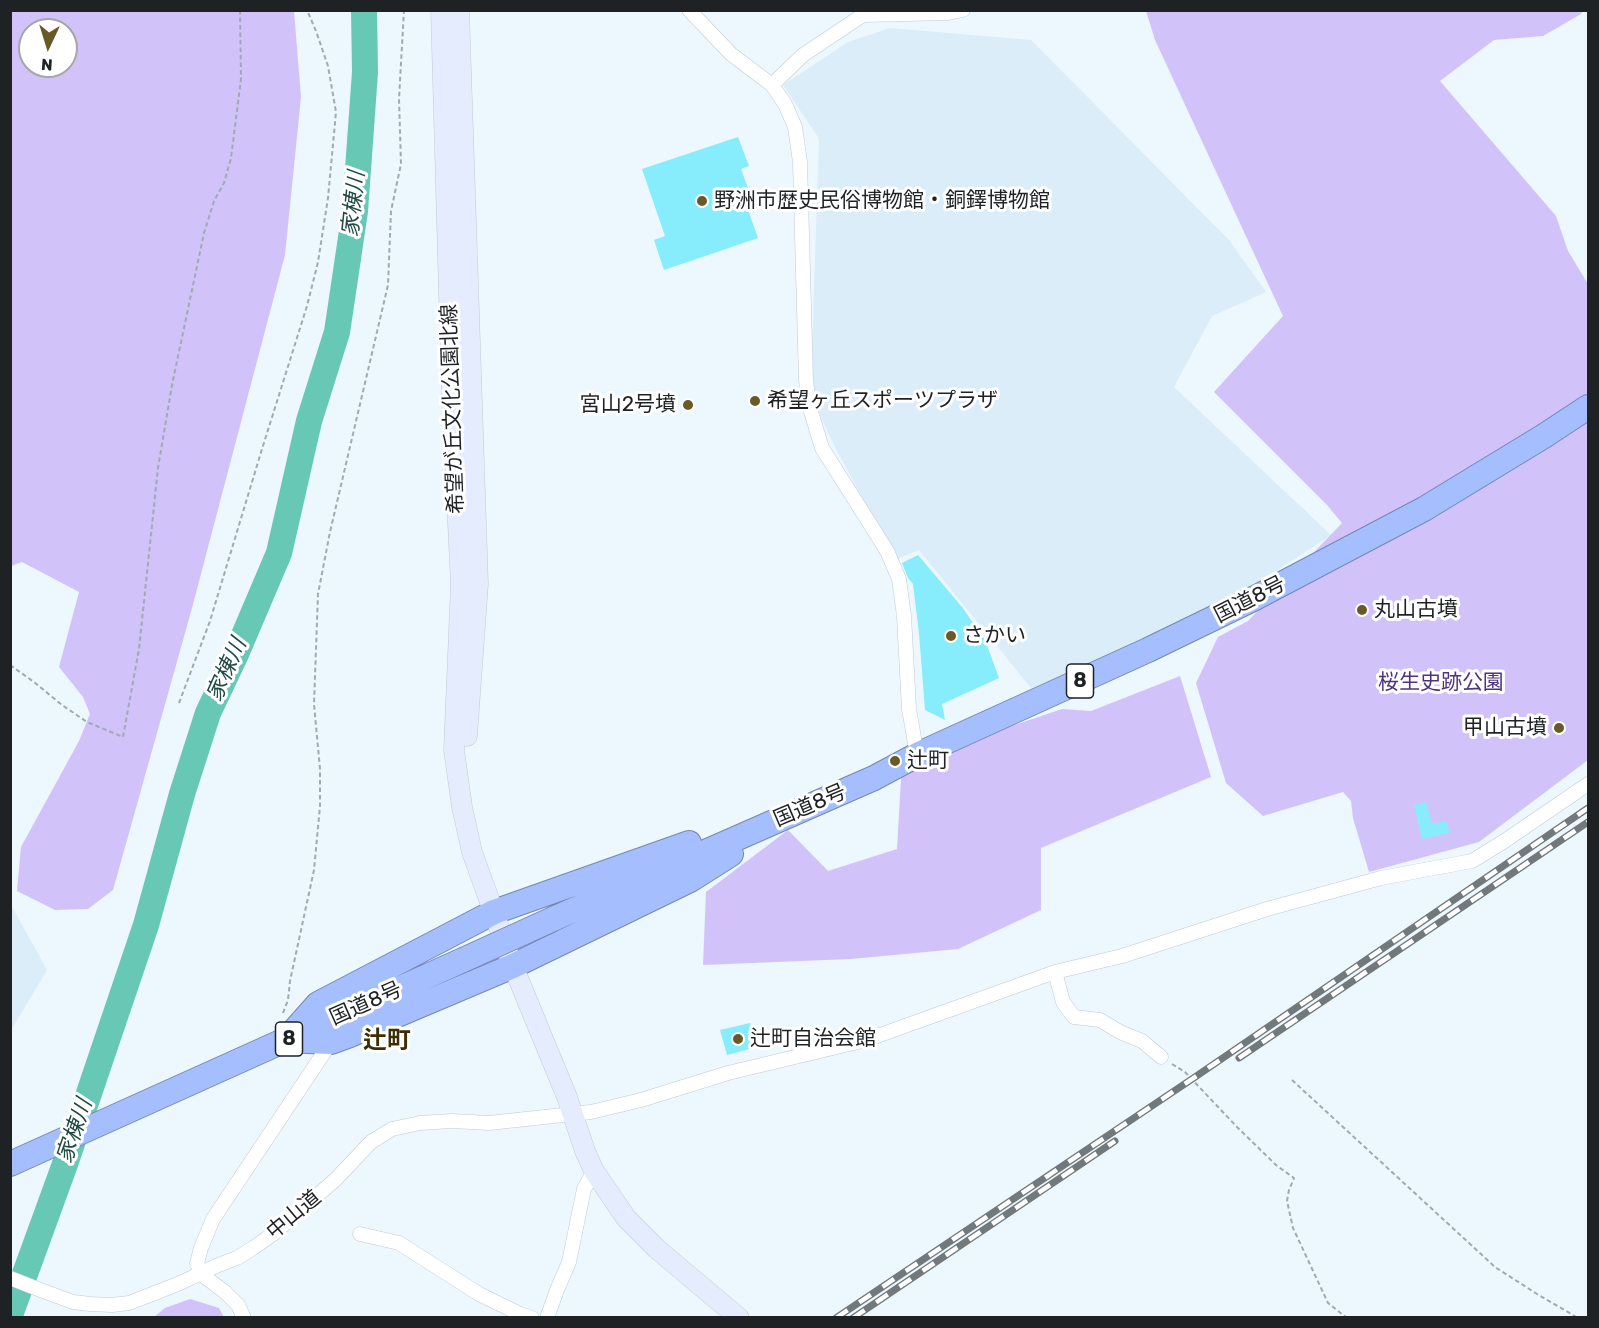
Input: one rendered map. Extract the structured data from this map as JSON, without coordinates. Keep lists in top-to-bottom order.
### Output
{
  "streets": {
    "highway": ["国道8号", "8"],
    "main road": ["希望が丘文化公園北線"],
    "street": ["中山道"]
  },
  "crossings": [
    ["希望が丘文化公園北線", "中山道"]
  ],
  "districts": ["辻町"],
  "water": ["家棟川"],
  "parks": ["桜生史跡公園"],
  "places": [
    "野洲市歴史民俗博物館・銅鐸博物館",
    "希望ヶ丘スポーツプラザ",
    "宮山2号墳",
    "丸山古墳",
    "さかい",
    "甲山古墳",
    "辻町",
    "辻町自治会館"
  ],
  "north": "bottom"
}
